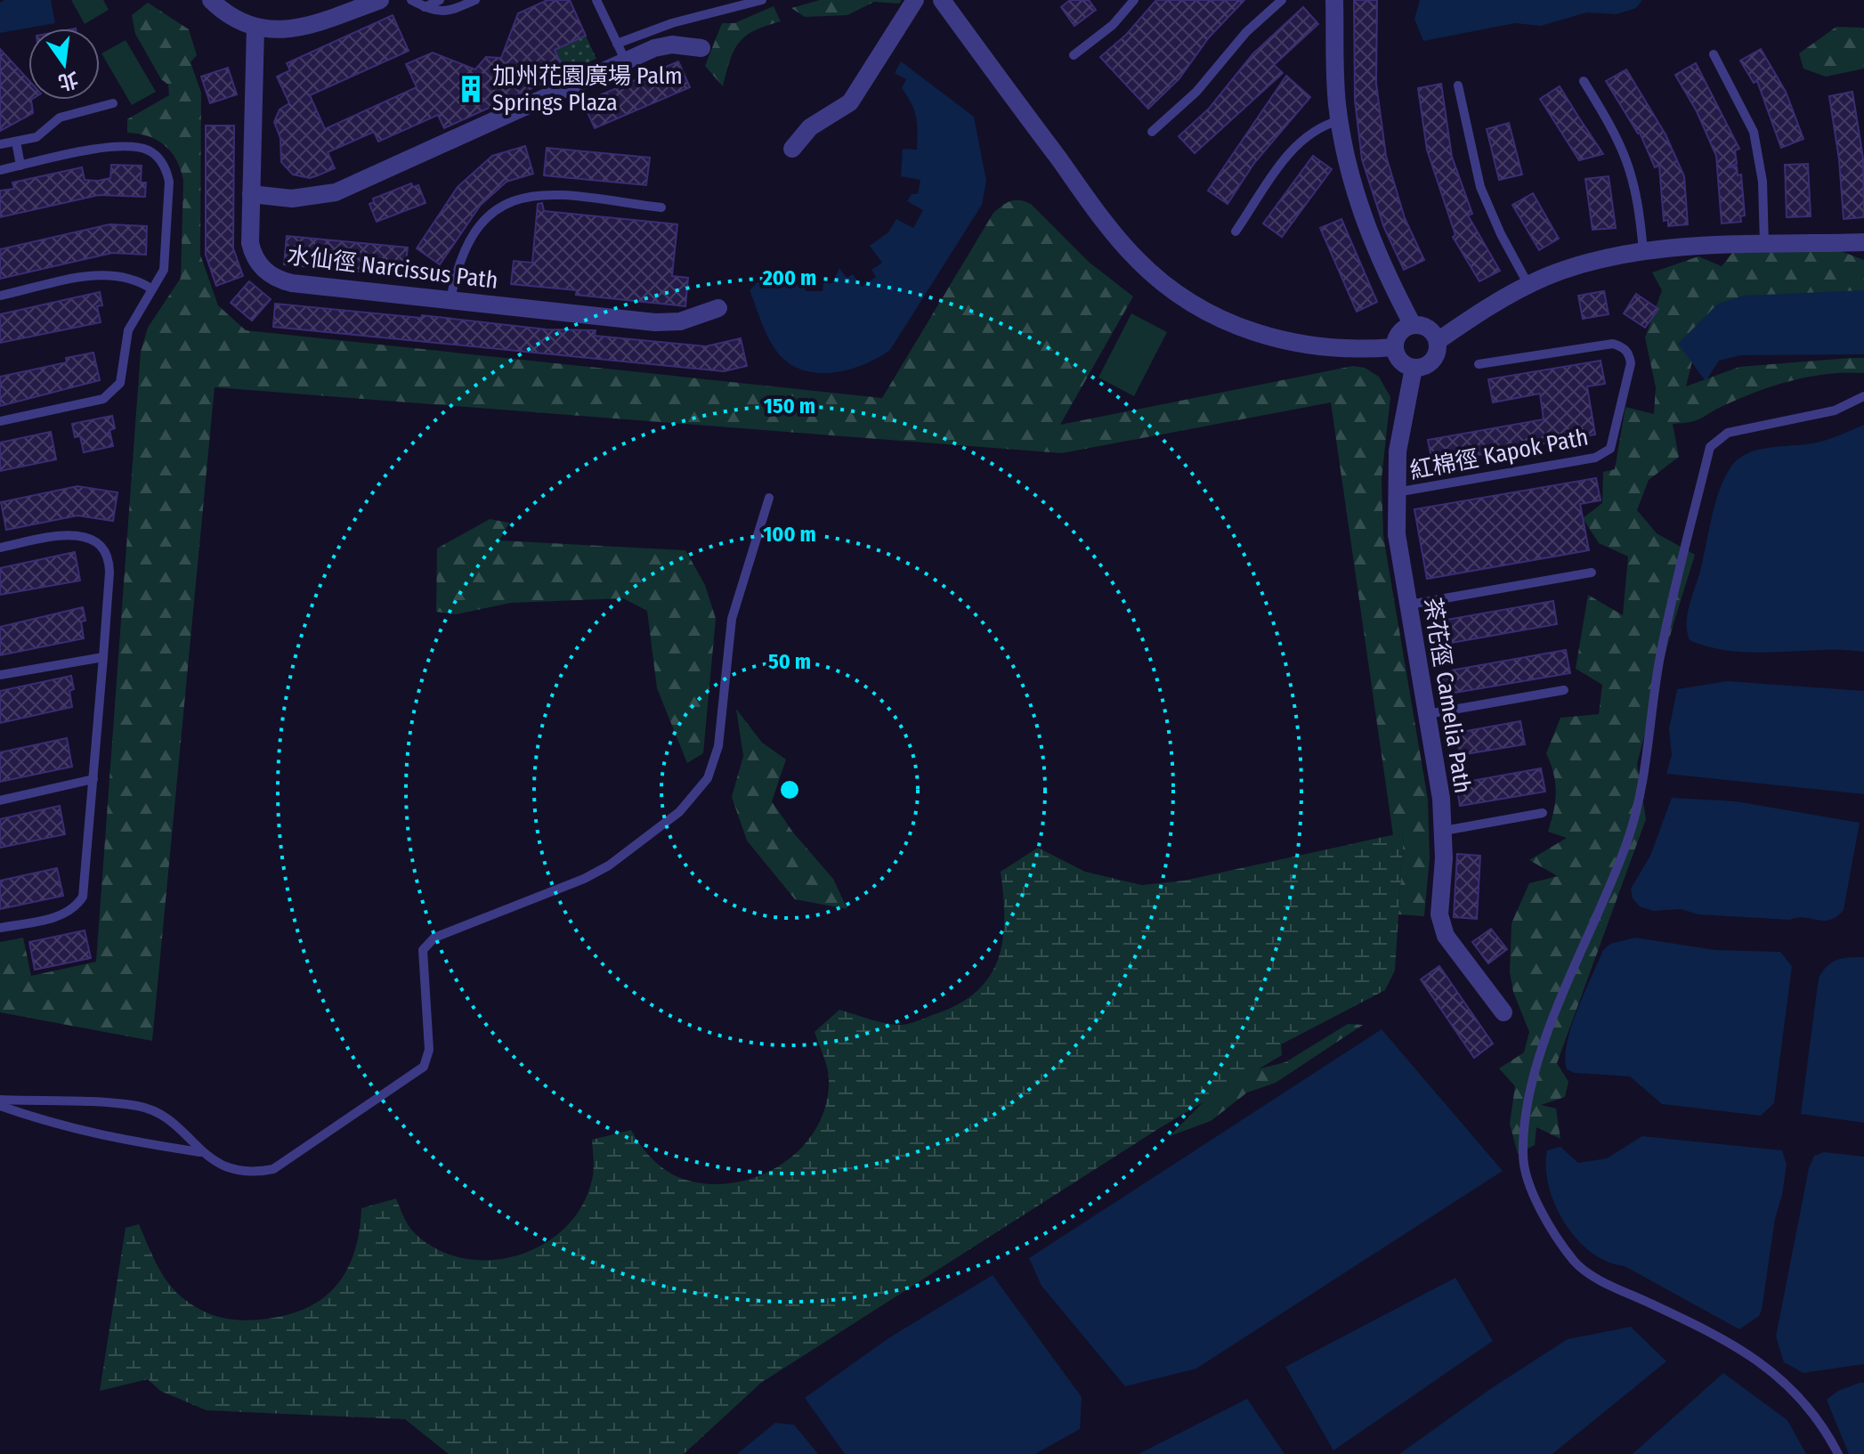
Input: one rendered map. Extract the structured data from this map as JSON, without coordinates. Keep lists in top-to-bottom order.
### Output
{
  "streets": {
    "street": ["水仙徑 Narcissus Path", "茶花徑 Camelia Path"],
    "lane": ["紅棉徑 Kapok Path"]
  },
  "crossings": [
    ["紅棉徑 Kapok Path", "茶花徑 Camelia Path"]
  ],
  "places": {
    "building": ["加州花園廣場 Palm Springs Plaza"]
  },
  "north": "bottom",
  "rings": [
    "200 m",
    "150 m",
    "100 m",
    "50 m"
  ]
}
